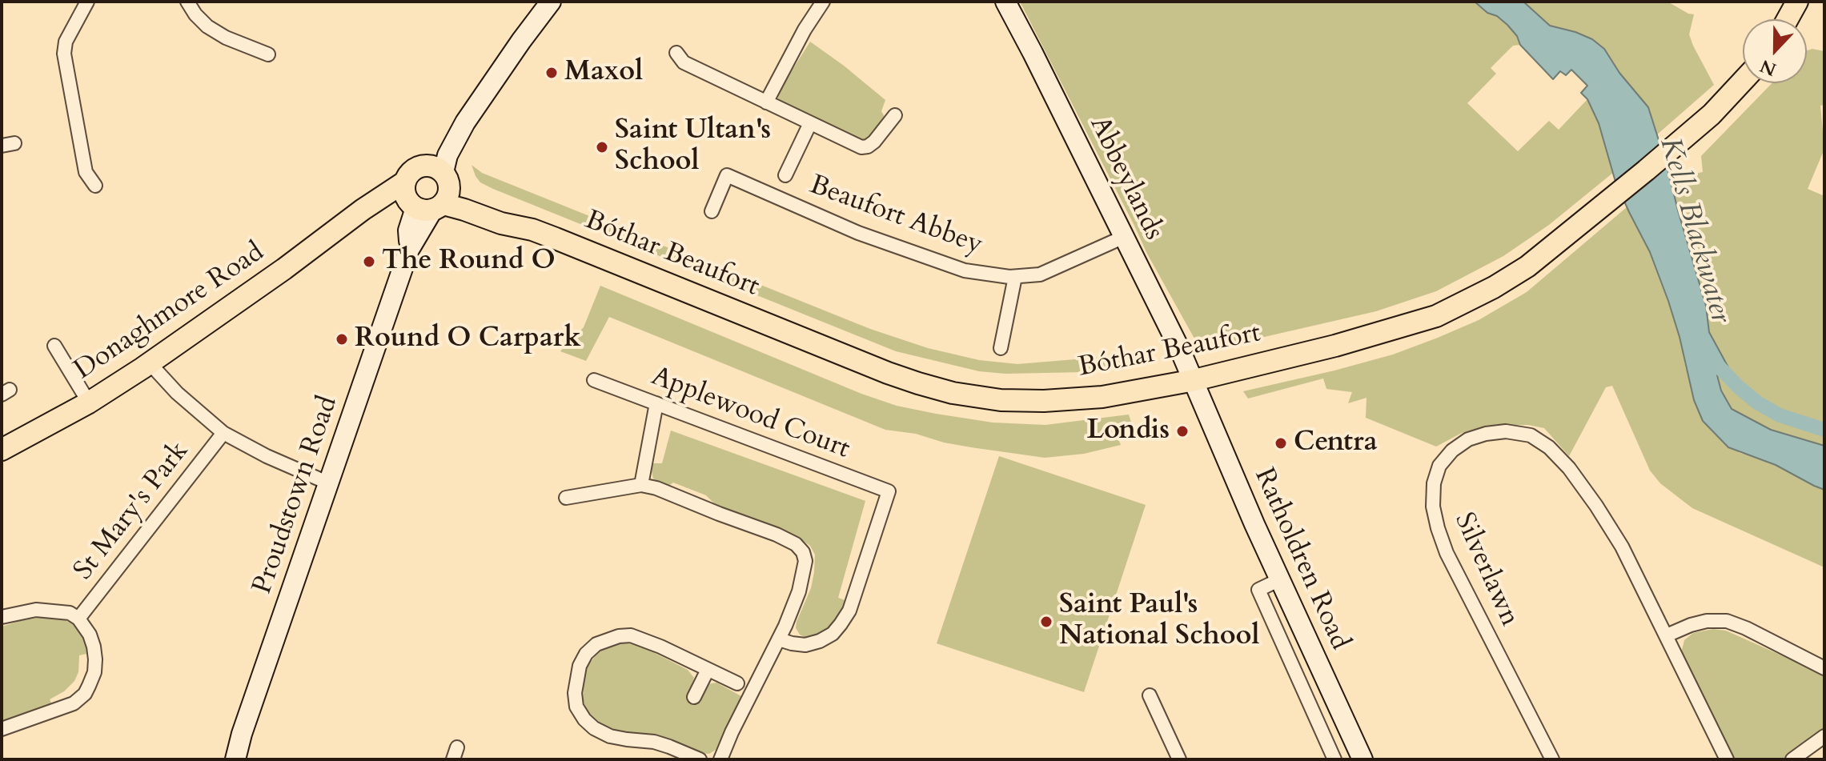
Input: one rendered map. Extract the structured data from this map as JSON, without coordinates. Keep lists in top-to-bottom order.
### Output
{
  "streets": {
    "main road": ["Bóthar Beaufort", "Donaghmore Road"],
    "street": [
      "Abbeylands",
      "Beaufort Abbey",
      "Applewood Court",
      "Proudstown Road",
      "St Mary's Park",
      "Ratholdren Road",
      "Silverlawn"
    ]
  },
  "crossings": [
    ["Abbeylands", "Beaufort Abbey"],
    ["Abbeylands", "Bóthar Beaufort"],
    ["Abbeylands", "Ratholdren Road"],
    ["Bóthar Beaufort", "Donaghmore Road"],
    ["Bóthar Beaufort", "Proudstown Road"],
    ["Bóthar Beaufort", "Ratholdren Road"],
    ["Donaghmore Road", "Proudstown Road"]
  ],
  "water": ["Kells Blackwater"],
  "places": [
    "Maxol",
    "Saint Ultan's School",
    "The Round O",
    "Round O Carpark",
    "Londis",
    "Centra",
    "Saint Paul's National School"
  ],
  "north": "bottom"
}
